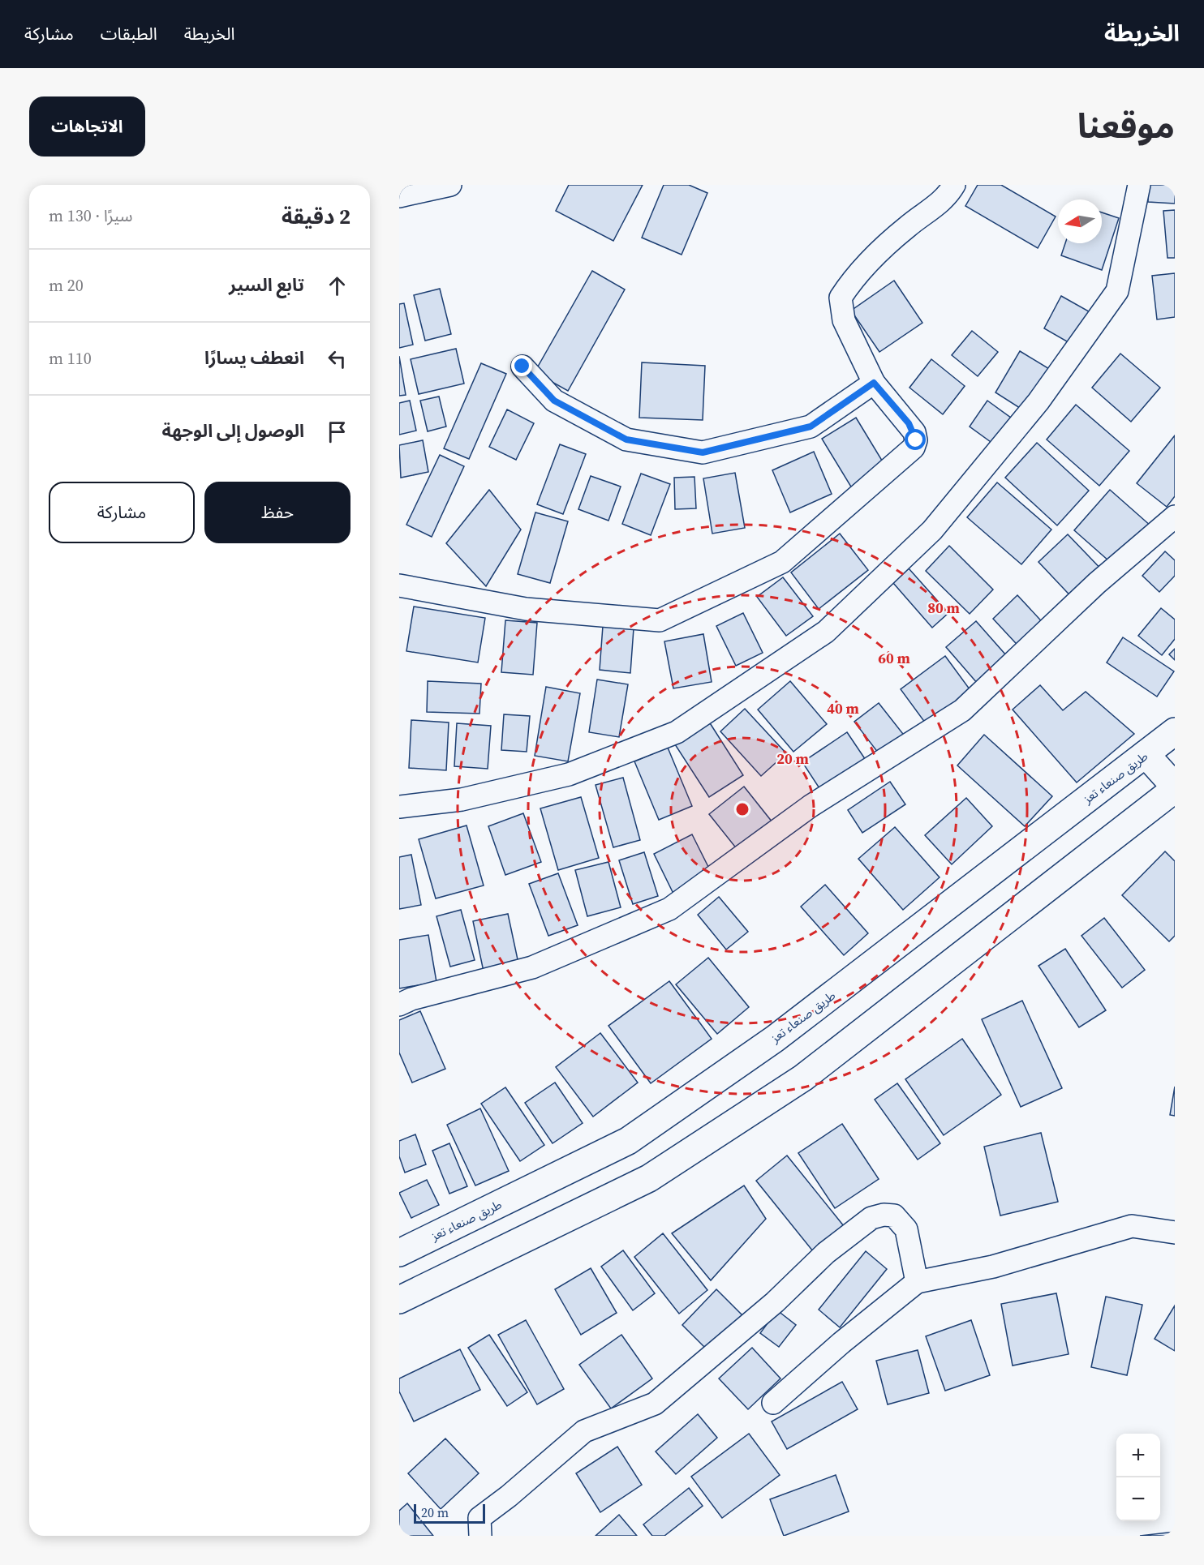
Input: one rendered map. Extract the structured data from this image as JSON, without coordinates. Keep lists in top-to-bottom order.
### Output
{
  "streets": {
    "highway": ["طريق صنعاء تعز"]
  },
  "scale_bar": "20 m",
  "north": "left",
  "page": {
    "header": "الخريطة",
    "nav": ["الخريطة", "الطبقات", "مشاركة"],
    "title": "موقعنا",
    "buttons": [
      "الاتجاهات",
      ["حفظ", "مشاركة"]
    ],
    "heading": ["2 دقيقة", "سيرًا · 130 m"],
    "list": [
      ["تابع السير", "20 m"],
      ["انعطف يسارًا", "110 m"],
      "الوصول إلى الوجهة"
    ],
    "map_buttons": ["+", "−"],
    "scale": "20 m"
  },
  "rings": [
    "80 m",
    "60 m",
    "40 m",
    "20 m"
  ]
}
